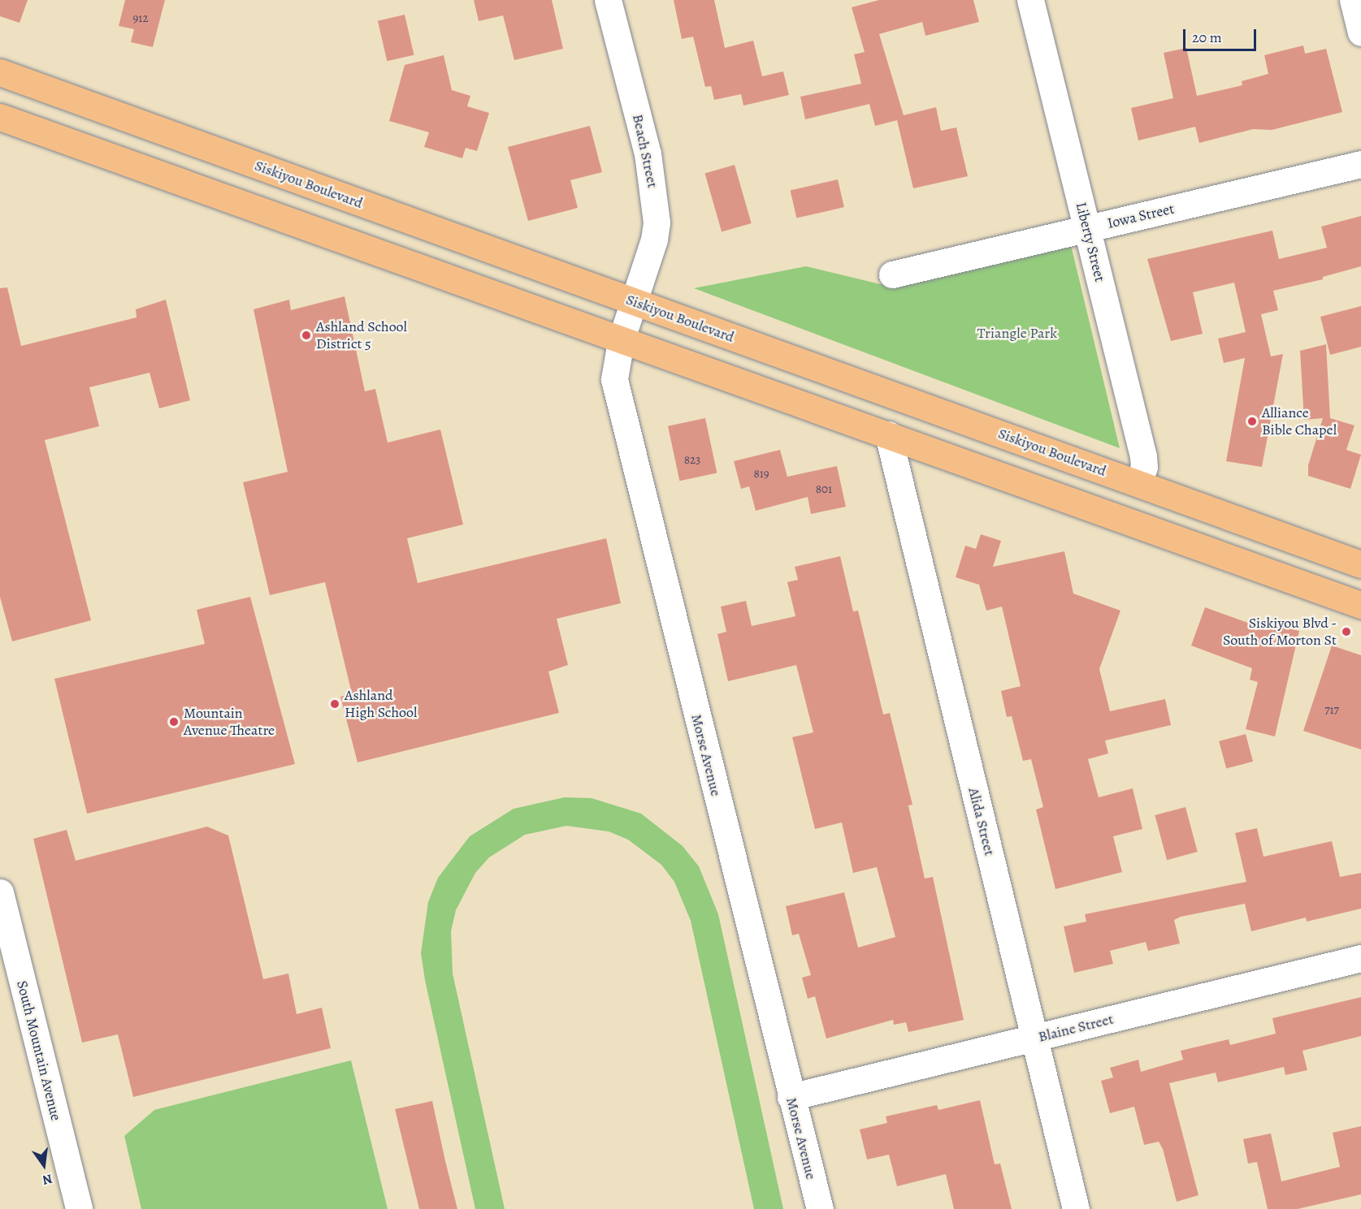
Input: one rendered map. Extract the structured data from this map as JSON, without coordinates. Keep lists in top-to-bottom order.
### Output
{
  "streets": {
    "main road": ["Siskiyou Boulevard"],
    "street": [
      "Beach Street",
      "Iowa Street",
      "Liberty Street",
      "Morse Avenue",
      "Alida Street",
      "Blaine Street",
      "South Mountain Avenue"
    ]
  },
  "crossings": [
    ["Beach Street", "Siskiyou Boulevard"],
    ["Beach Street", "Morse Avenue"],
    ["Siskiyou Boulevard", "Liberty Street"],
    ["Siskiyou Boulevard", "Morse Avenue"],
    ["Iowa Street", "Liberty Street"],
    ["Morse Avenue", "Blaine Street"],
    ["Alida Street", "Blaine Street"]
  ],
  "parks": ["Triangle Park"],
  "places": [
    "Ashland School District 5",
    "Alliance Bible Chapel",
    "Siskiyou Blvd - South of Morton St",
    "Ashland High School",
    "Mountain Avenue Theatre"
  ],
  "house_numbers": [
    "912",
    "823",
    "819",
    "801",
    "717"
  ],
  "scale_bar": "20 m",
  "north": "bottom"
}
